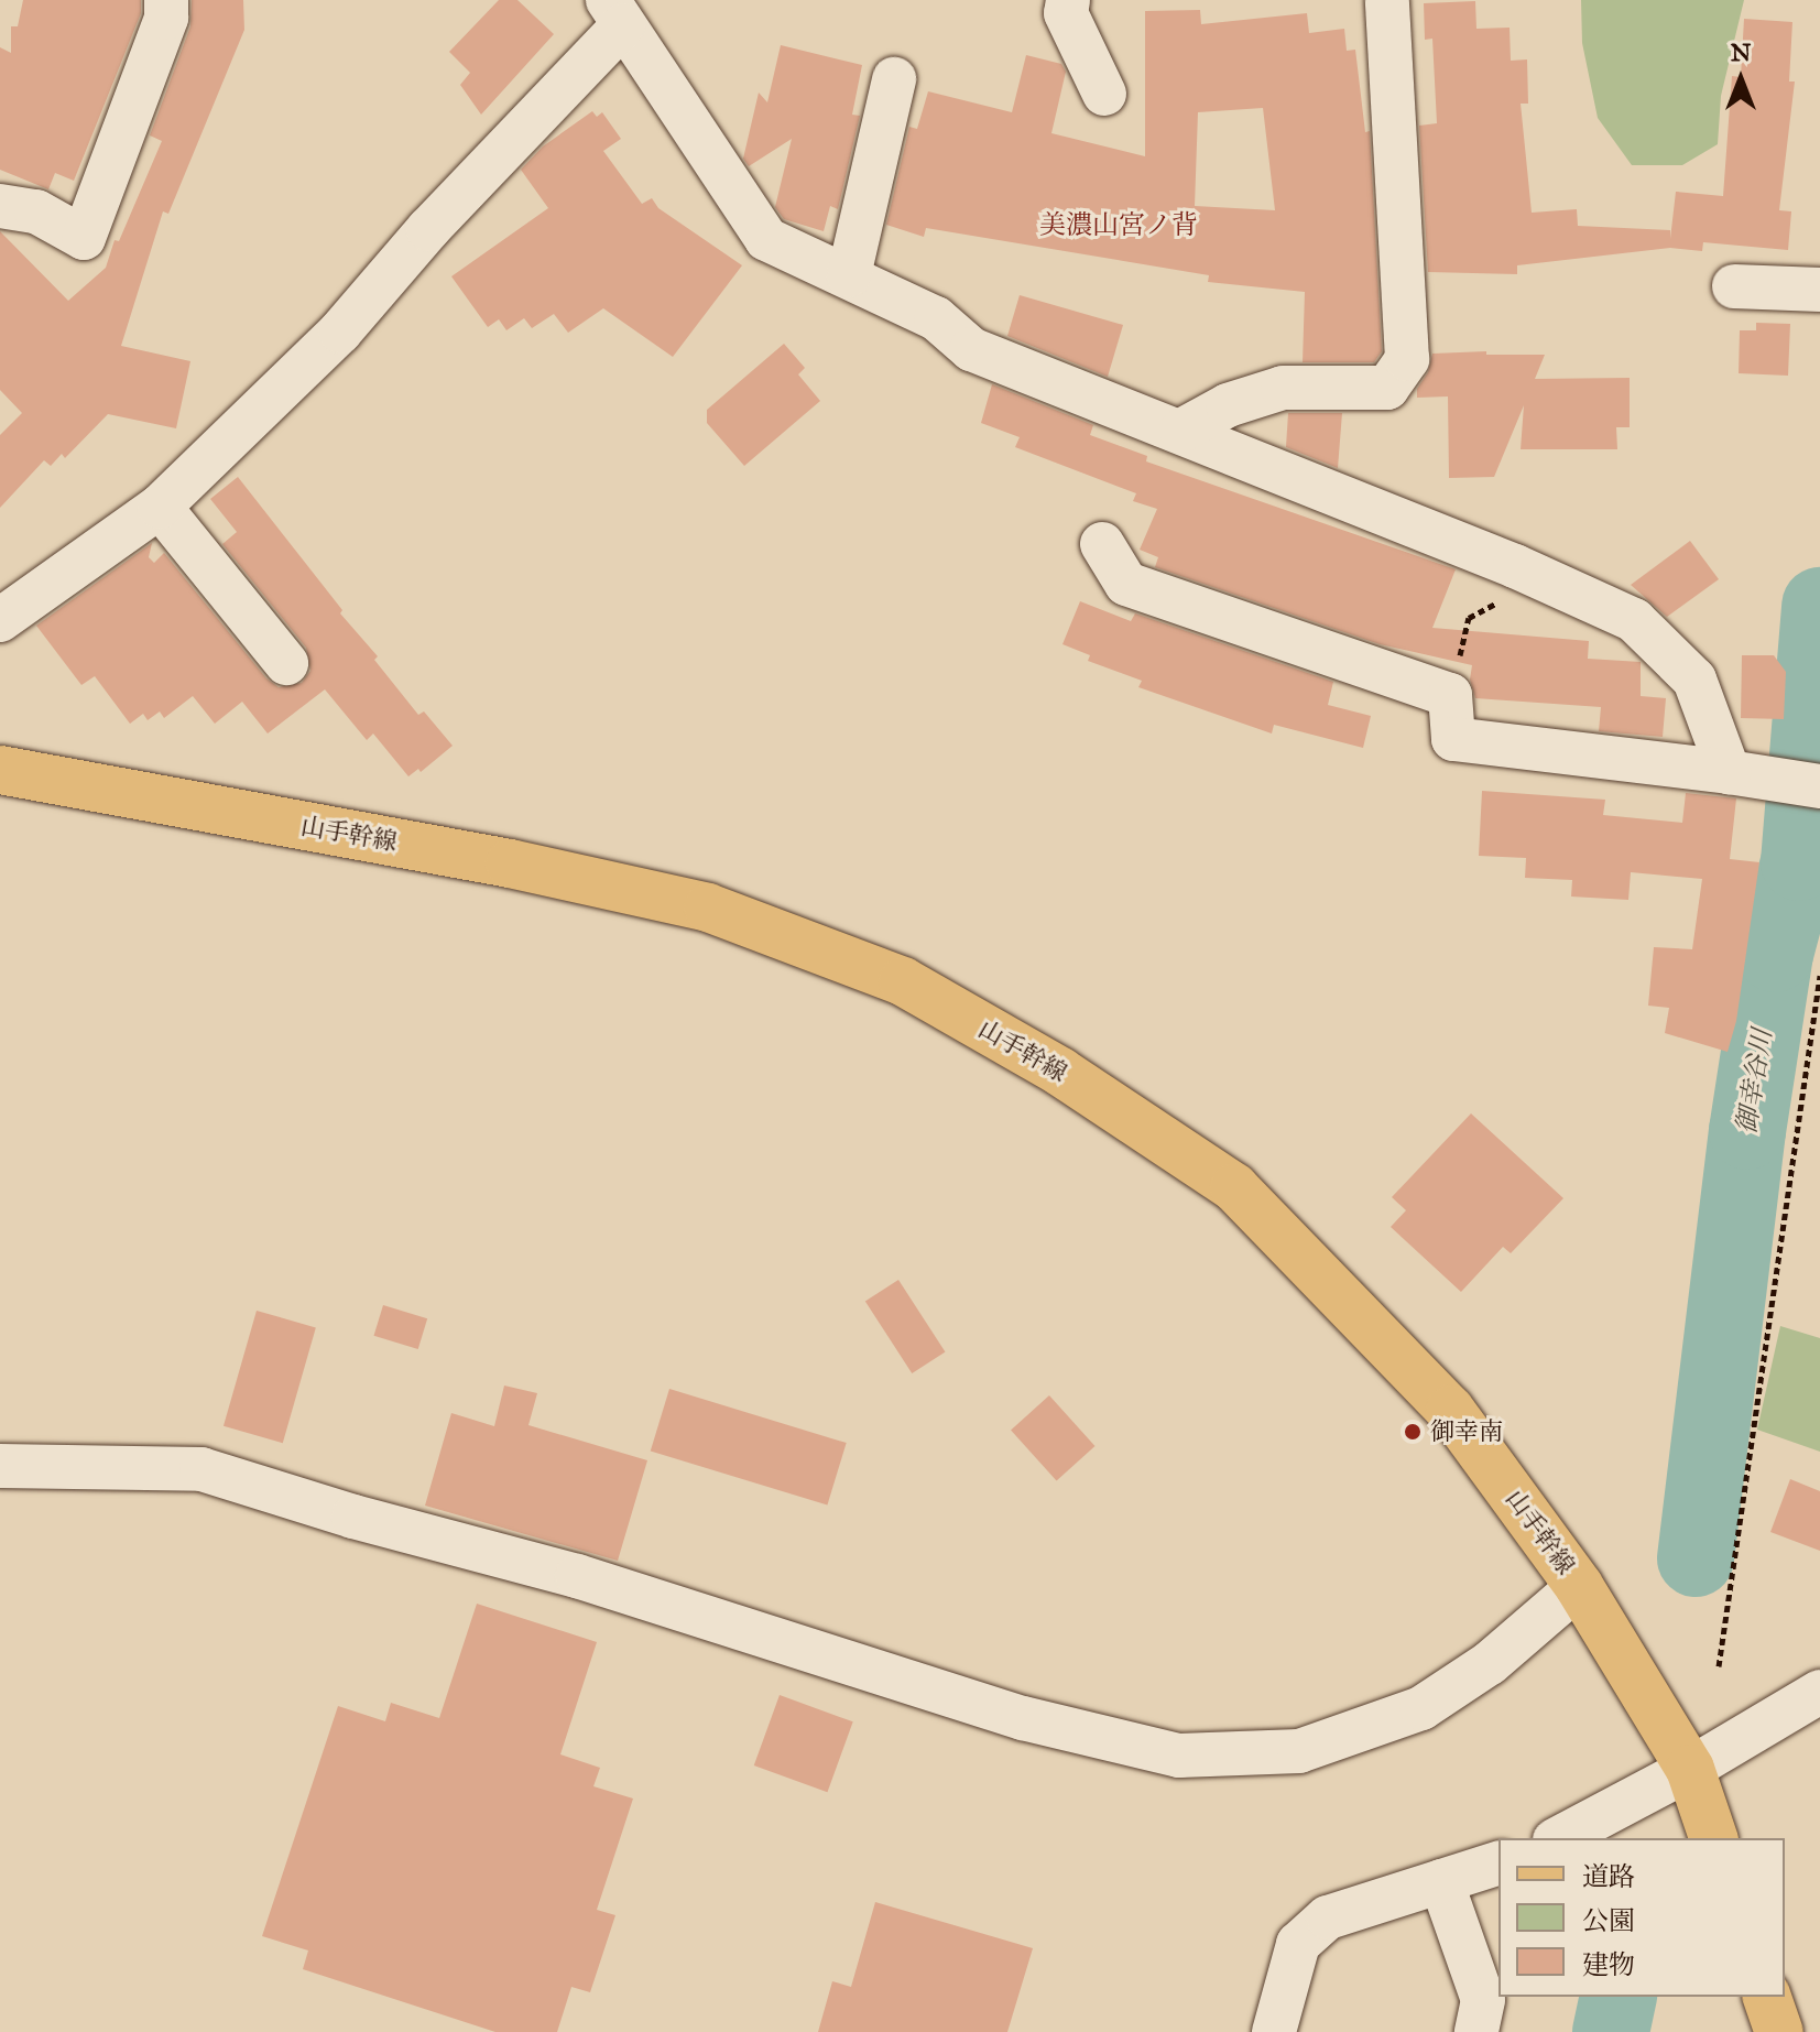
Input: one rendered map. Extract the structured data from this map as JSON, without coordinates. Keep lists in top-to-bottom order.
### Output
{
  "streets": {
    "main road": ["山手幹線"]
  },
  "districts": ["美濃山宮ノ背"],
  "water": ["御幸谷川"],
  "places": ["御幸南"],
  "legend": ["道路", "公園", "建物"],
  "north": "top"
}
